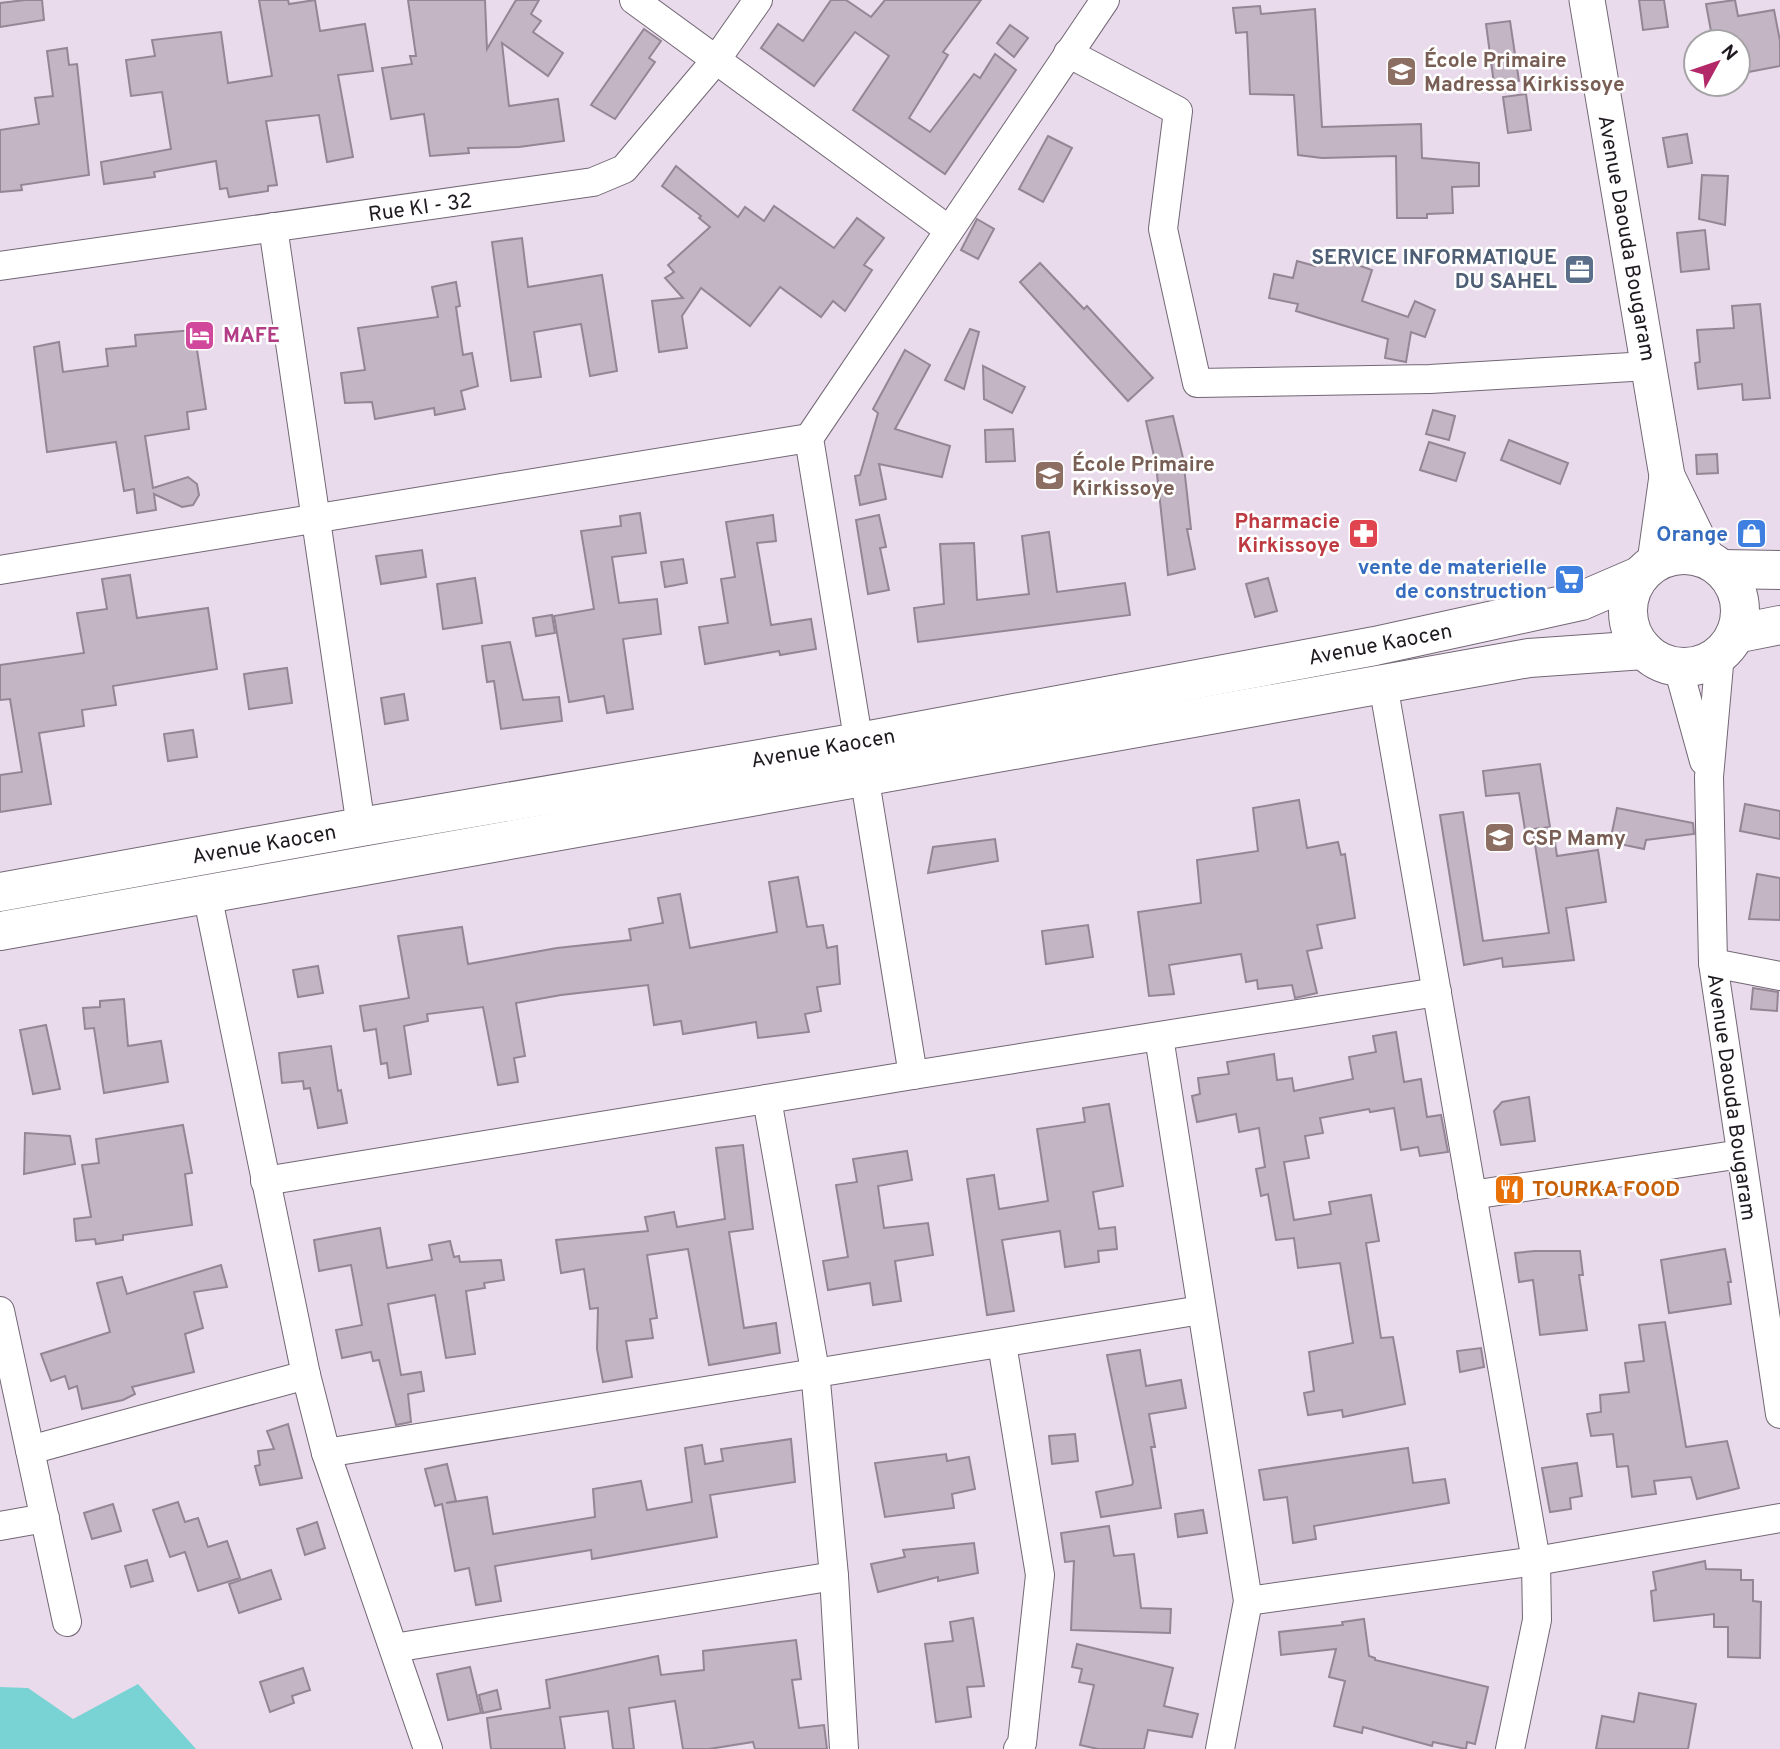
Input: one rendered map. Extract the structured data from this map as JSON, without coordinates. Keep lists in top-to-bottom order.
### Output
{
  "streets": {
    "highway": ["Avenue Kaocen"],
    "street": ["Rue KI - 32", "Avenue Daouda Bougaram"]
  },
  "crossings": [
    ["Avenue Daouda Bougaram", "Avenue Kaocen"]
  ],
  "places": {
    "school or university": ["École Primaire Madressa Kirkissoye", "École Primaire Kirkissoye", "CSP Mamy"],
    "office": ["SERVICE INFORMATIQUE DU SAHEL"],
    "hotel": ["MAFE"],
    "pharmacy": ["Pharmacie Kirkissoye"],
    "shop": ["Orange"],
    "supermarket": ["vente de materielle de construction"],
    "restaurant": ["TOURKA FOOD"]
  },
  "north": "top right"
}
